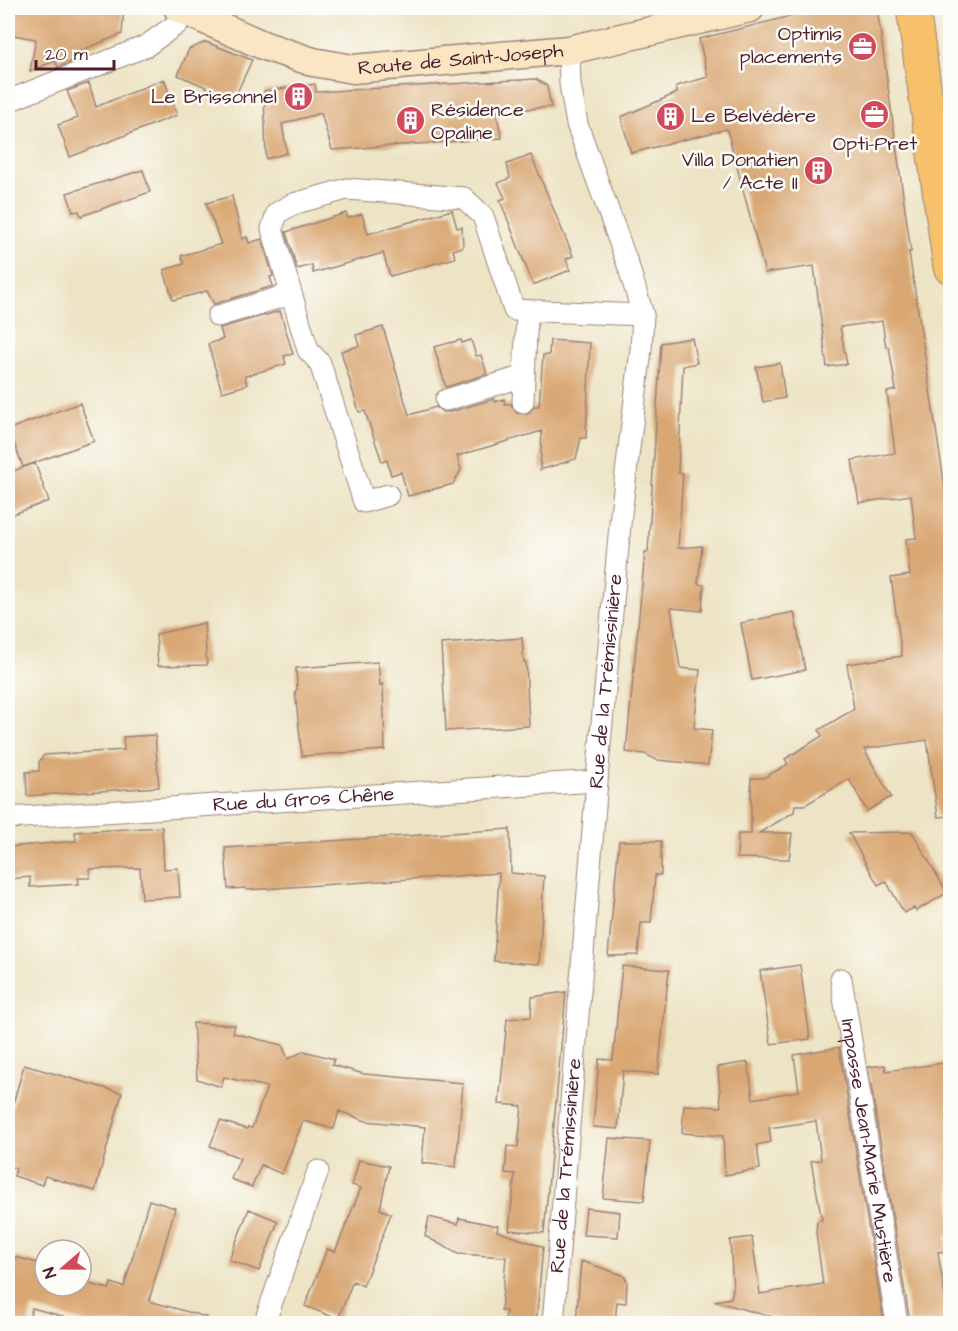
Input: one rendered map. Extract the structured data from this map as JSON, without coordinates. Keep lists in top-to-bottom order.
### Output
{
  "streets": {
    "street": [
      "Route de Saint-Joseph",
      "Rue de la Trémissinière",
      "Rue du Gros Chêne",
      "Impasse Jean-Marie Mustière"
    ]
  },
  "crossings": [
    ["Route de Saint-Joseph", "Rue de la Trémissinière"],
    ["Rue de la Trémissinière", "Rue du Gros Chêne"]
  ],
  "places": {
    "office": ["Optimis placements", "Opti-Pret"],
    "building": [
      "Le Brissonnel",
      "Le Belvédère",
      "Résidence Opaline",
      "Villa Donatien / Acte II"
    ]
  },
  "scale_bar": "20 m",
  "north": "left"
}
